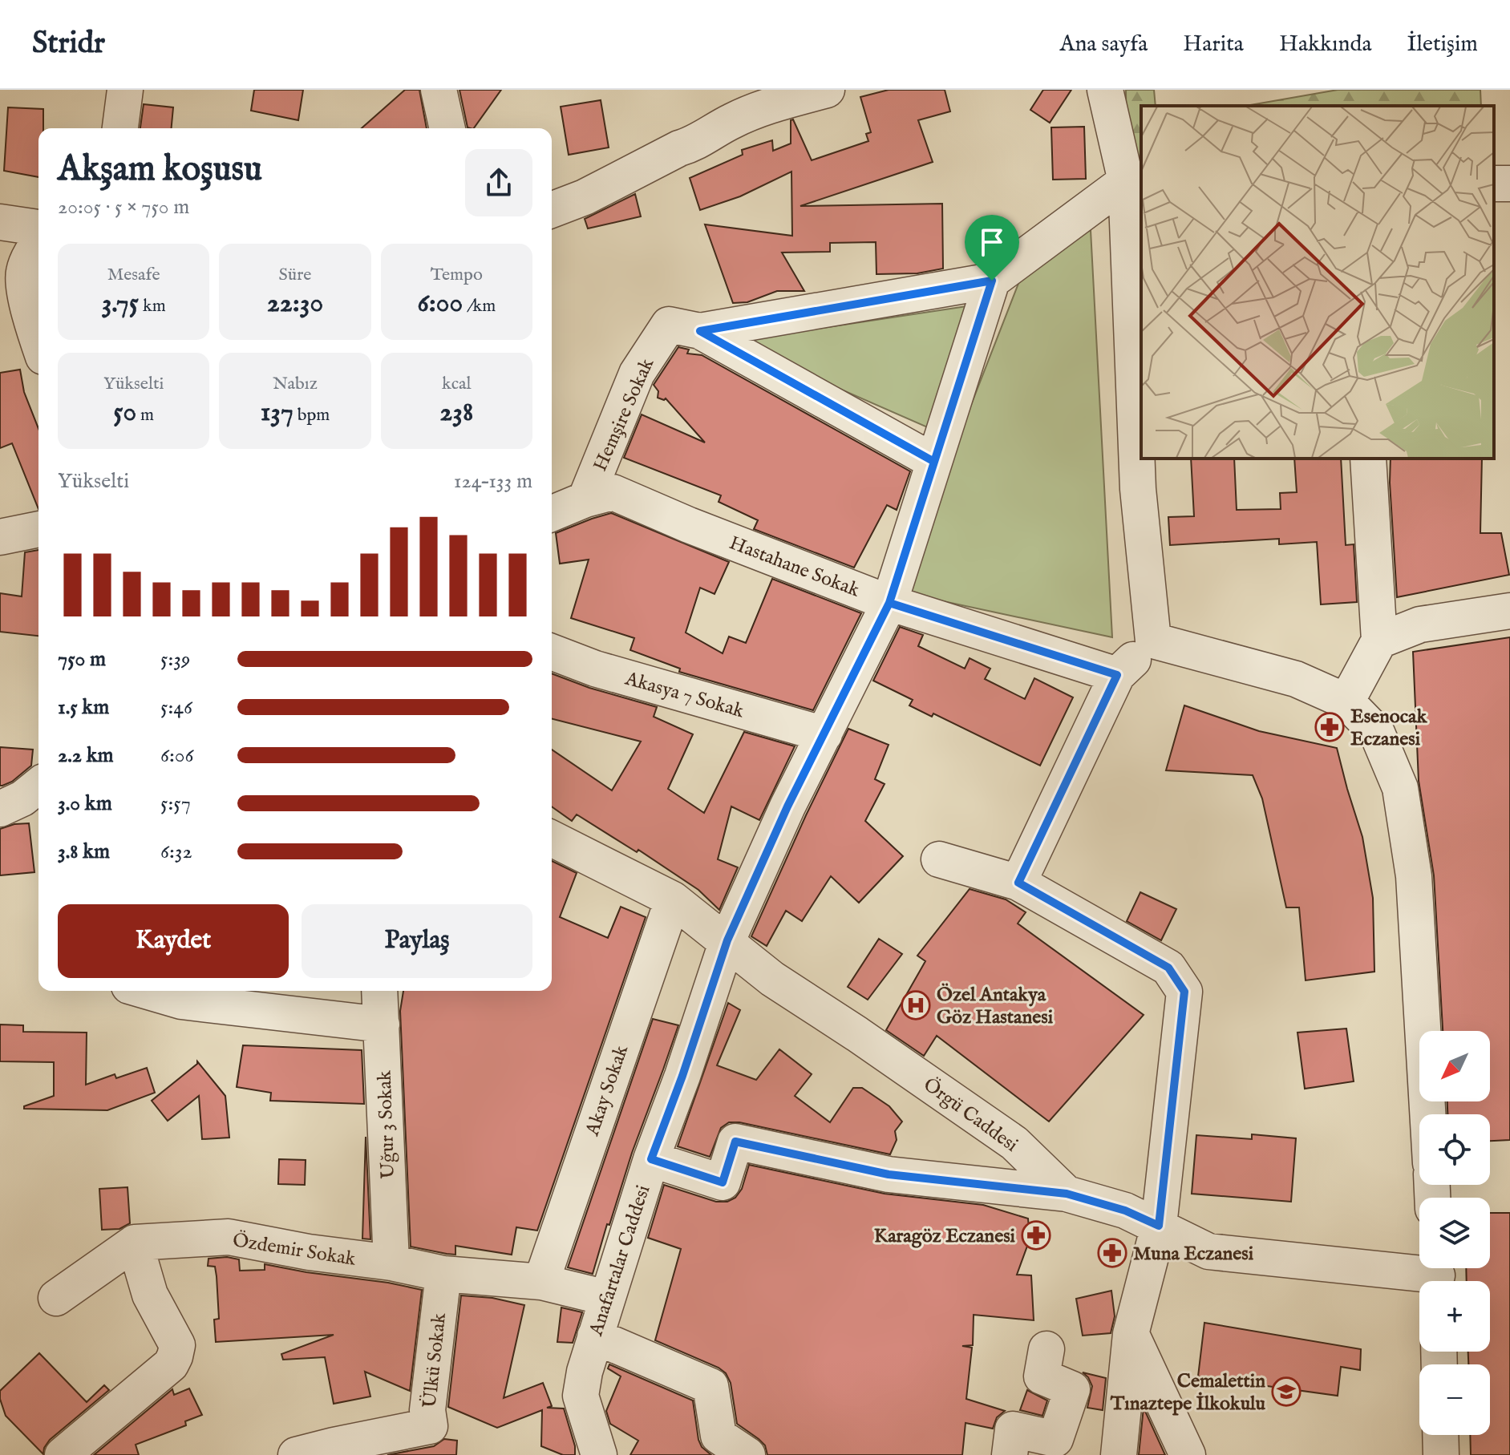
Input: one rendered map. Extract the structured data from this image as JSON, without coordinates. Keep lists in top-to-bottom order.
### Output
{
  "streets": {
    "street": [
      "Hemşire Sokak",
      "Hastahane Sokak",
      "Akasya 7 Sokak",
      "Akay Sokak",
      "Örgü Caddesi",
      "Uğur 3 Sokak",
      "Özdemir Sokak",
      "Anafartalar Caddesi",
      "Ülkü Sokak"
    ]
  },
  "crossings": [
    ["Hemşire Sokak", "Hastahane Sokak"],
    ["Hemşire Sokak", "Anafartalar Caddesi"],
    ["Hastahane Sokak", "Anafartalar Caddesi"],
    ["Akasya 7 Sokak", "Anafartalar Caddesi"],
    ["Akay Sokak", "Örgü Caddesi"],
    ["Akay Sokak", "Özdemir Sokak"],
    ["Örgü Caddesi", "Anafartalar Caddesi"],
    ["Uğur 3 Sokak", "Özdemir Sokak"],
    ["Özdemir Sokak", "Anafartalar Caddesi"],
    ["Özdemir Sokak", "Ülkü Sokak"]
  ],
  "places": {
    "pharmacy": ["Esenocak Eczanesi", "Karagöz Eczanesi", "Muna Eczanesi"],
    "hospital": ["Özel Antakya Göz Hastanesi"],
    "school or university": ["Cemalettin Tınaztepe İlkokulu"]
  },
  "north": "bottom left",
  "page": {
    "header": "Stridr",
    "nav": [
      "Ana sayfa",
      "Harita",
      "Hakkında",
      "İletişim"
    ],
    "heading": ["Akşam koşusu", "20:05 · 5 × 750 m"],
    "stats": [
      ["Mesafe", "3.75 km"],
      ["Süre", "22:30"],
      ["Tempo", "6:00 /km"],
      ["Yükselti", "50 m"],
      ["Nabız", "137 bpm"],
      ["kcal", "238"]
    ],
    "chart": ["Yükselti", "124–133 m"],
    "list": [
      {
        "name": "750 m",
        "note": "5:39"
      },
      {
        "name": "1.5 km",
        "note": "5:46"
      },
      {
        "name": "2.2 km",
        "note": "6:06"
      },
      {
        "name": "3.0 km",
        "note": "5:57"
      },
      {
        "name": "3.8 km",
        "note": "6:32"
      }
    ],
    "buttons": ["Kaydet", "Paylaş"],
    "map_buttons": ["+", "−"]
  }
}
